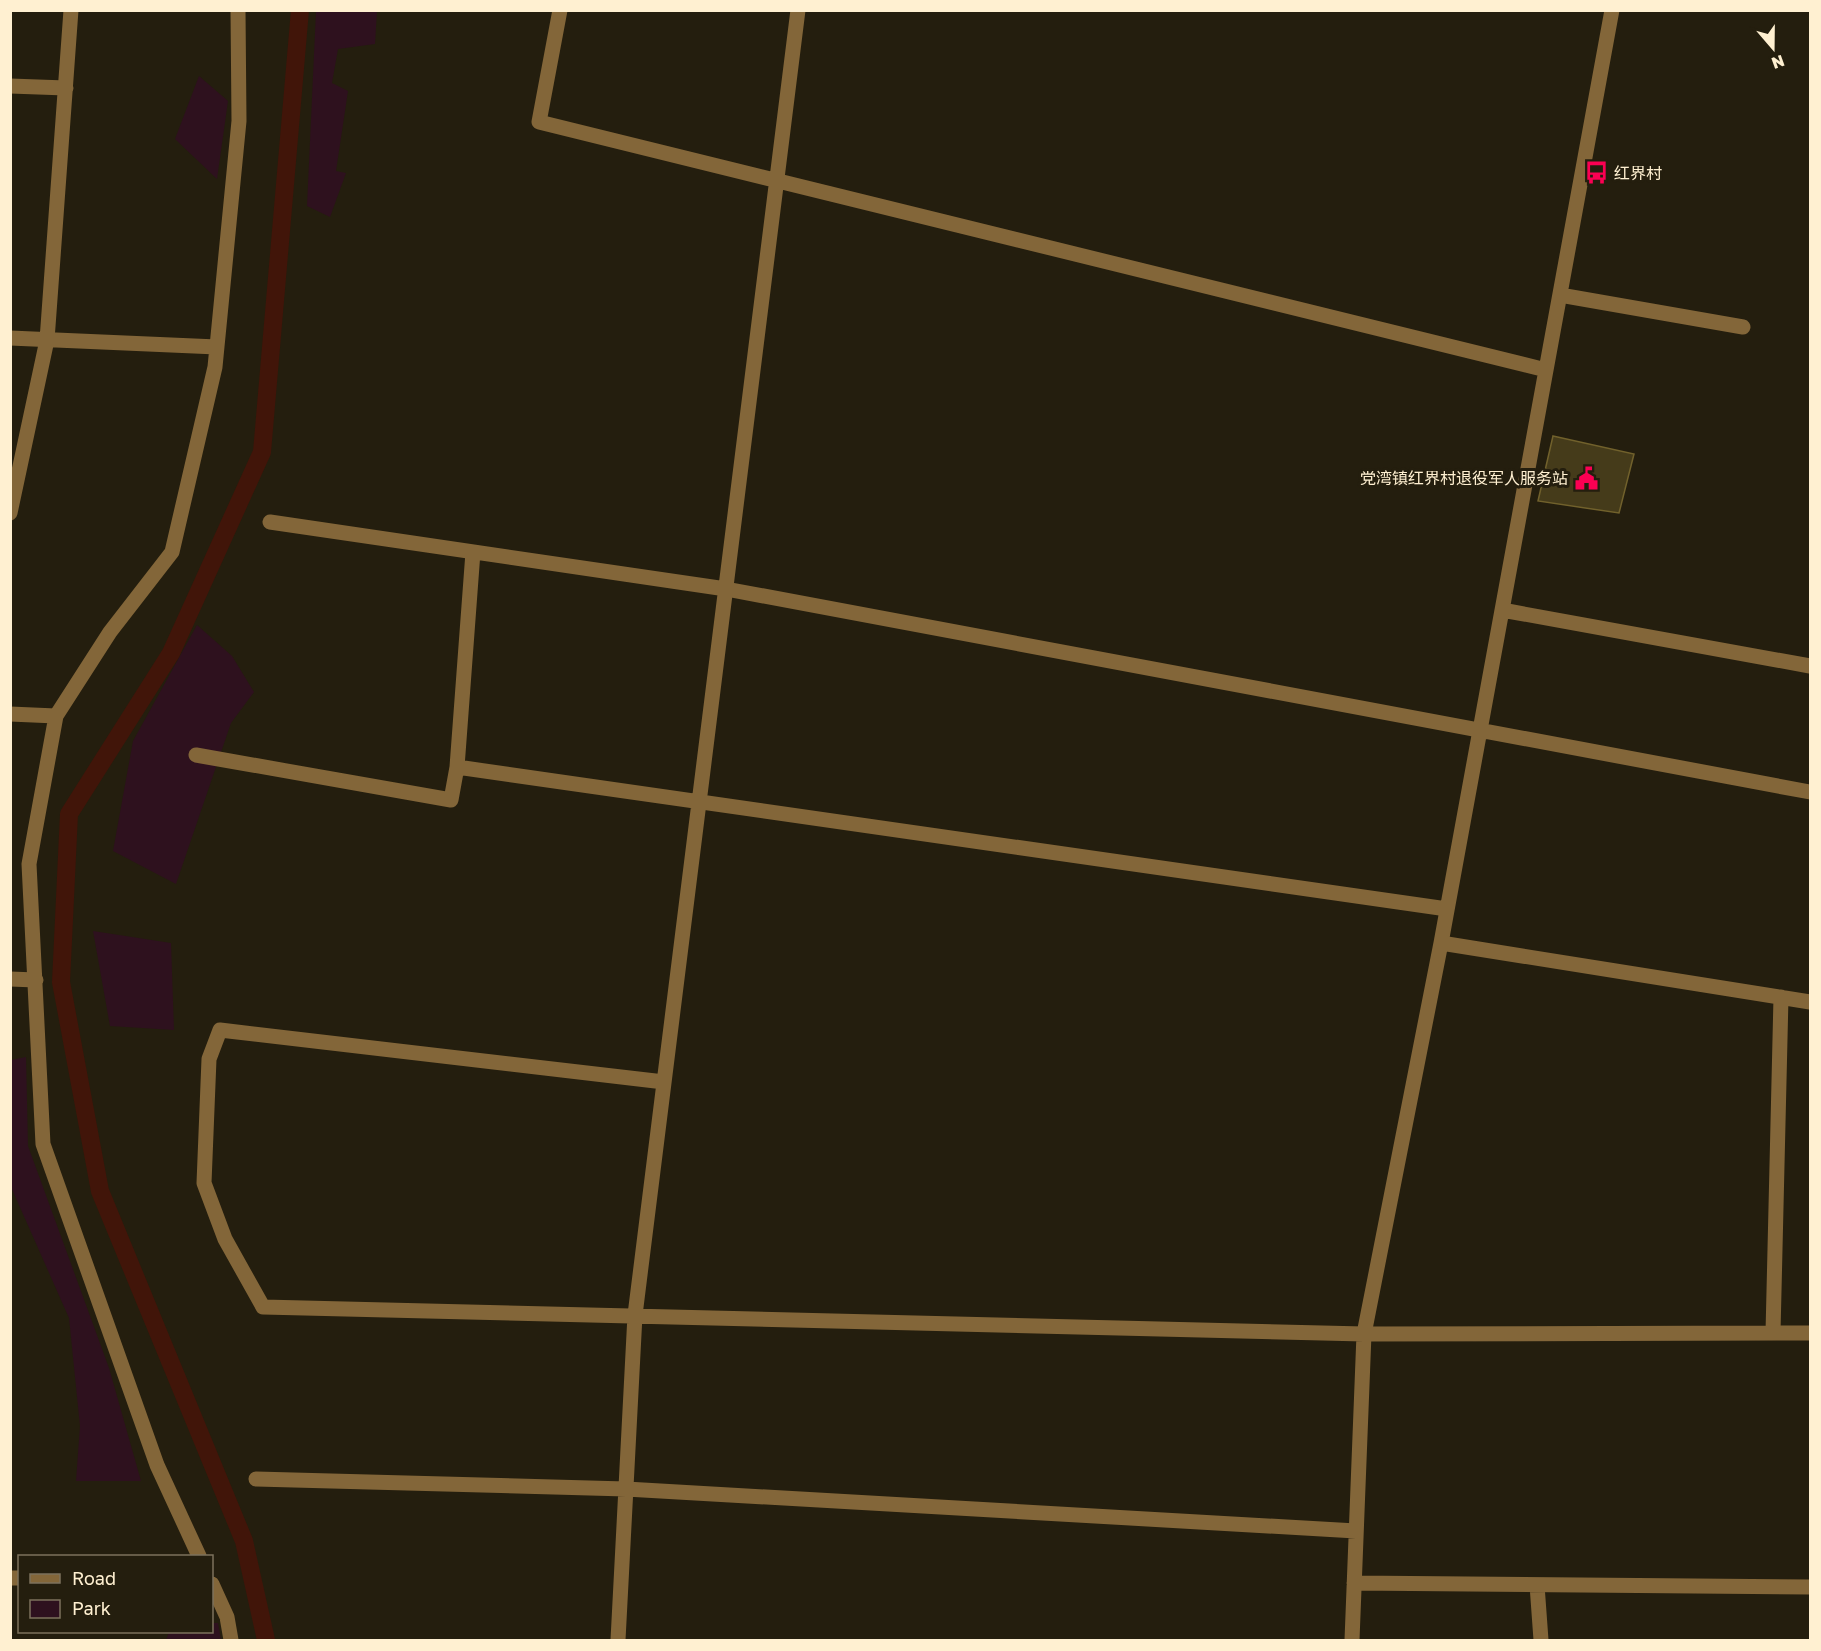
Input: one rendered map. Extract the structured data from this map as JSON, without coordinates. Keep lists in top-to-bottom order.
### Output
{
  "places": {
    "bus stop": ["红界村"],
    "public building": ["党湾镇红界村退役军人服务站"]
  },
  "legend": ["Road", "Park"],
  "north": "bottom"
}
